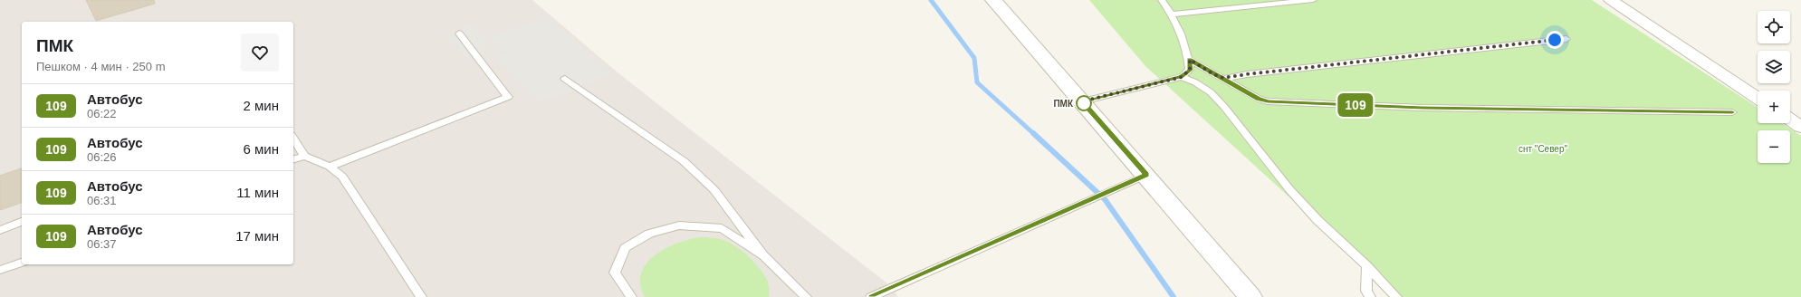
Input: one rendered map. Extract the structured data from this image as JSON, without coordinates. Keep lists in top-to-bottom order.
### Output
{
  "parks": ["снт \"Север\""],
  "places": ["ПМК"],
  "lines": ["bus line 109"],
  "page": {
    "on_map": "109",
    "map_buttons": ["+", "−"],
    "heading": ["ПМК", "Пешком · 4 мин · 250 m"],
    "list": [
      {
        "mark": "109",
        "name": "Автобус",
        "note": "06:22",
        "value": "2 мин"
      },
      {
        "mark": "109",
        "name": "Автобус",
        "note": "06:26",
        "value": "6 мин"
      },
      {
        "mark": "109",
        "name": "Автобус",
        "note": "06:31",
        "value": "11 мин"
      },
      {
        "mark": "109",
        "name": "Автобус",
        "note": "06:37",
        "value": "17 мин"
      }
    ]
  }
}
